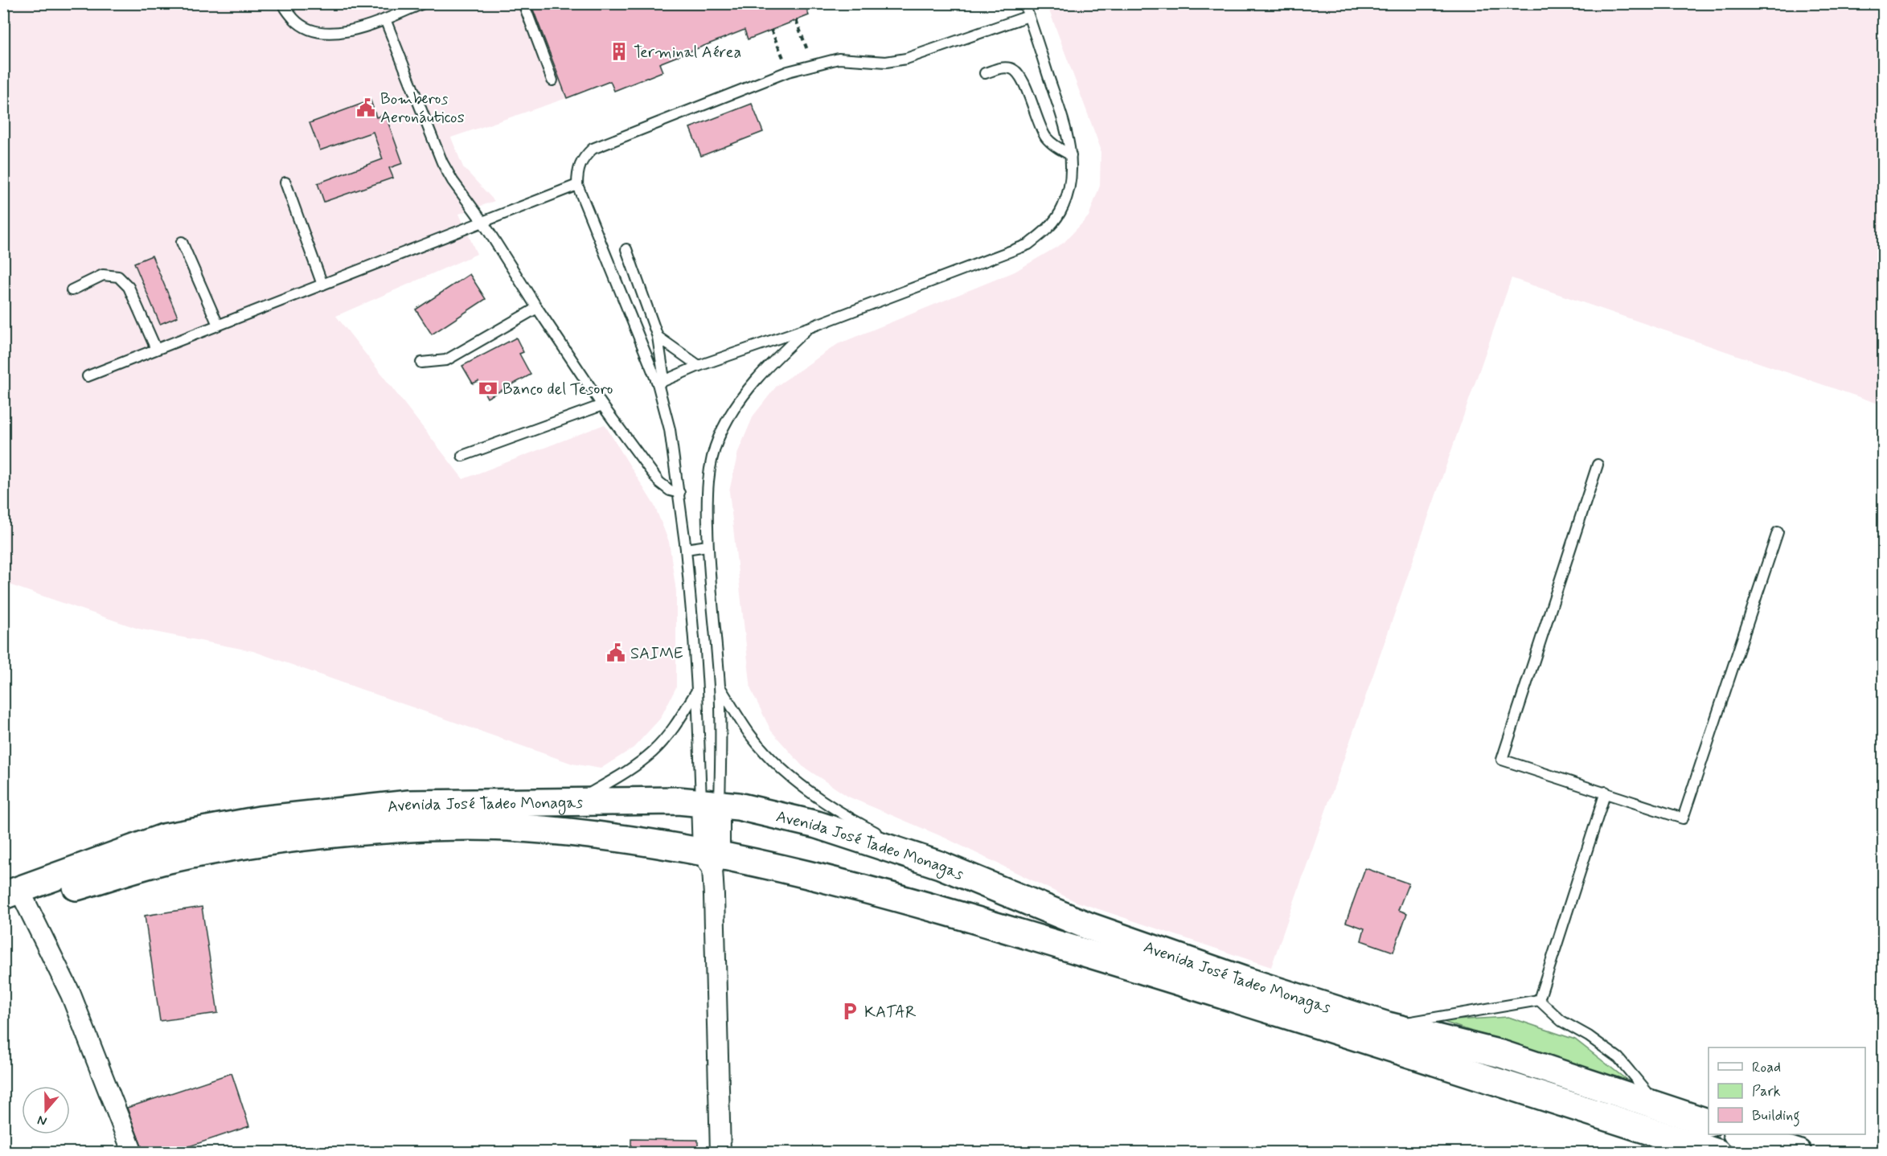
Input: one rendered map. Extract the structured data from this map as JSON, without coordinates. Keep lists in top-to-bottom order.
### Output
{
  "streets": {
    "main road": ["Avenida José Tadeo Monagas"]
  },
  "places": {
    "building": ["Terminal Aérea"],
    "public building": ["Bomberos Aeronáuticos", "SAIME"],
    "bank": ["Banco del Tesoro"],
    "parking": ["KATAR"]
  },
  "legend": ["Road", "Park", "Building"],
  "north": "bottom"
}
